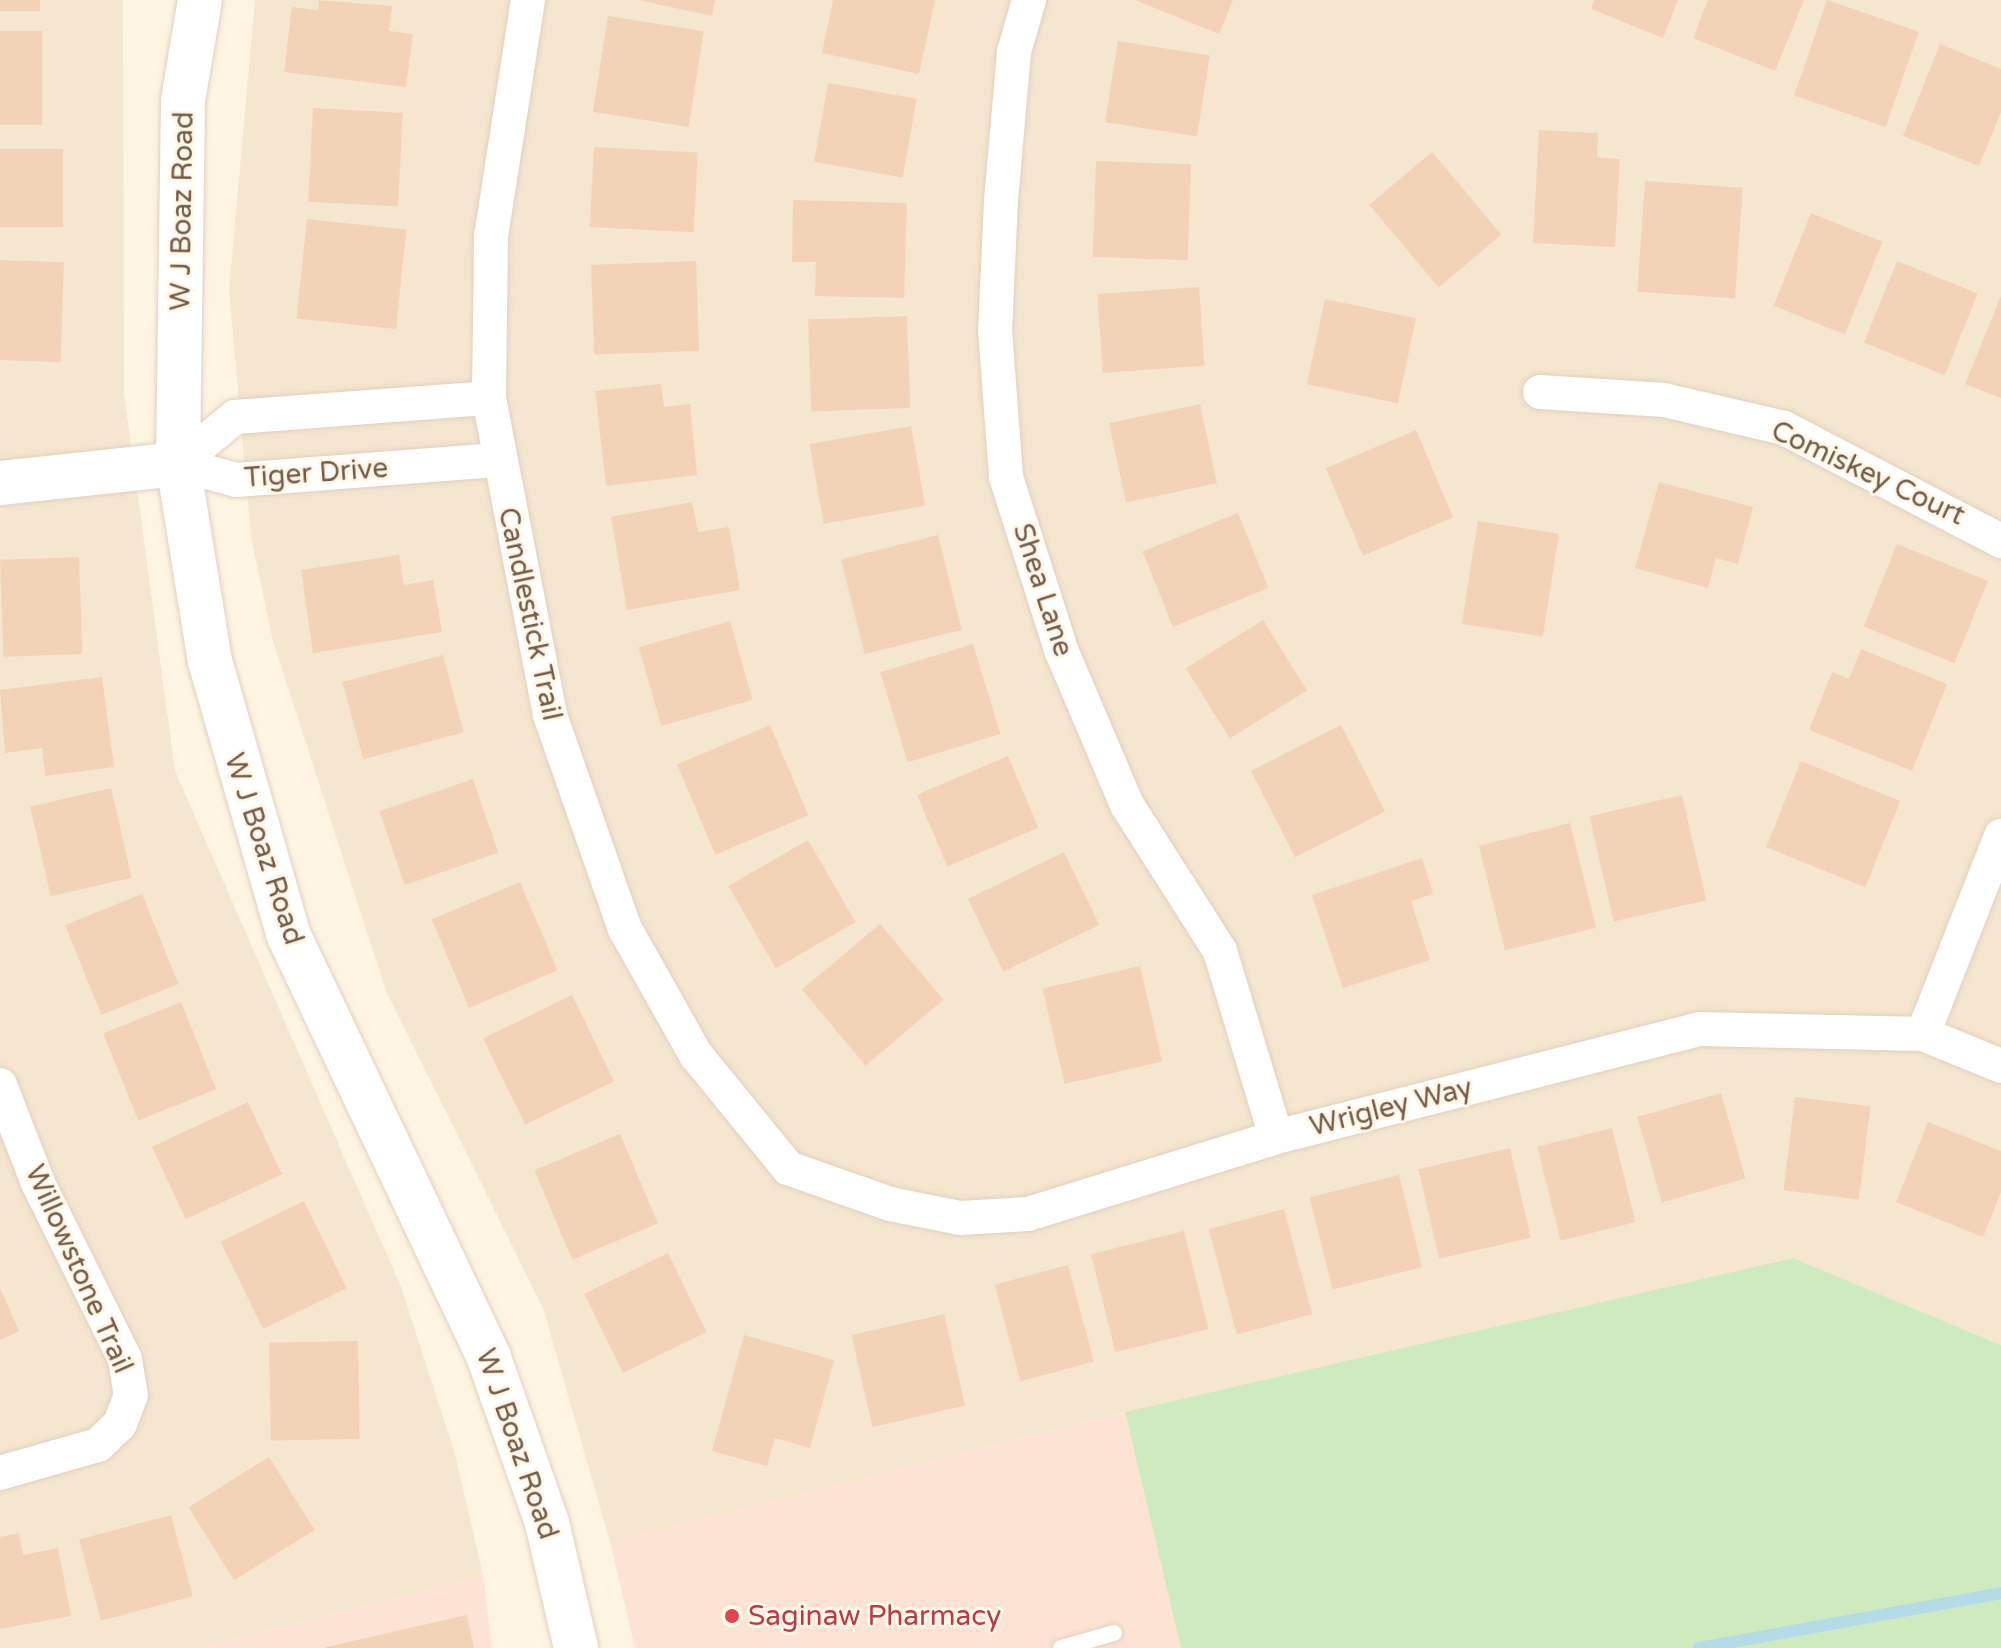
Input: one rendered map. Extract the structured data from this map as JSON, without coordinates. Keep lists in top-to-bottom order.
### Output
{
  "streets": {
    "main road": ["W J Boaz Road"],
    "street": [
      "Tiger Drive",
      "Comiskey Court",
      "Shea Lane",
      "Candlestick Trail",
      "Wrigley Way",
      "Willowstone Trail"
    ]
  },
  "crossings": [
    ["W J Boaz Road", "Tiger Drive"],
    ["Tiger Drive", "Candlestick Trail"],
    ["Shea Lane", "Wrigley Way"],
    ["Candlestick Trail", "Wrigley Way"]
  ],
  "places": ["Saginaw Pharmacy"]
}
